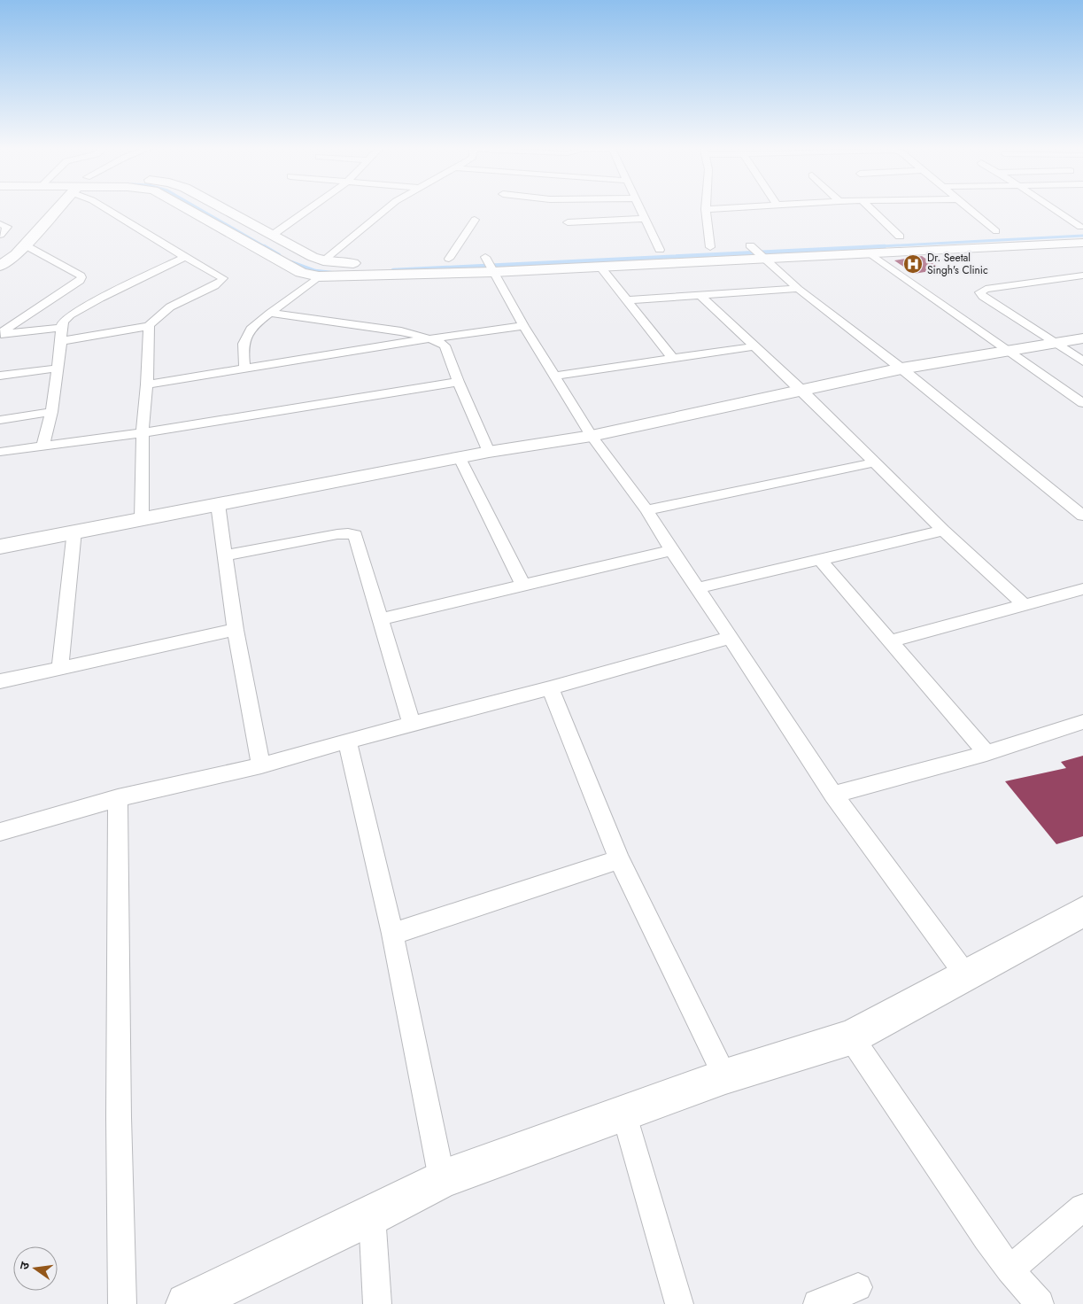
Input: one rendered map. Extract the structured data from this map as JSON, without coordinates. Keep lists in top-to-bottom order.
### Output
{
  "places": {
    "hospital": ["Dr. Seetal Singh's Clinic"]
  },
  "north": "left"
}
